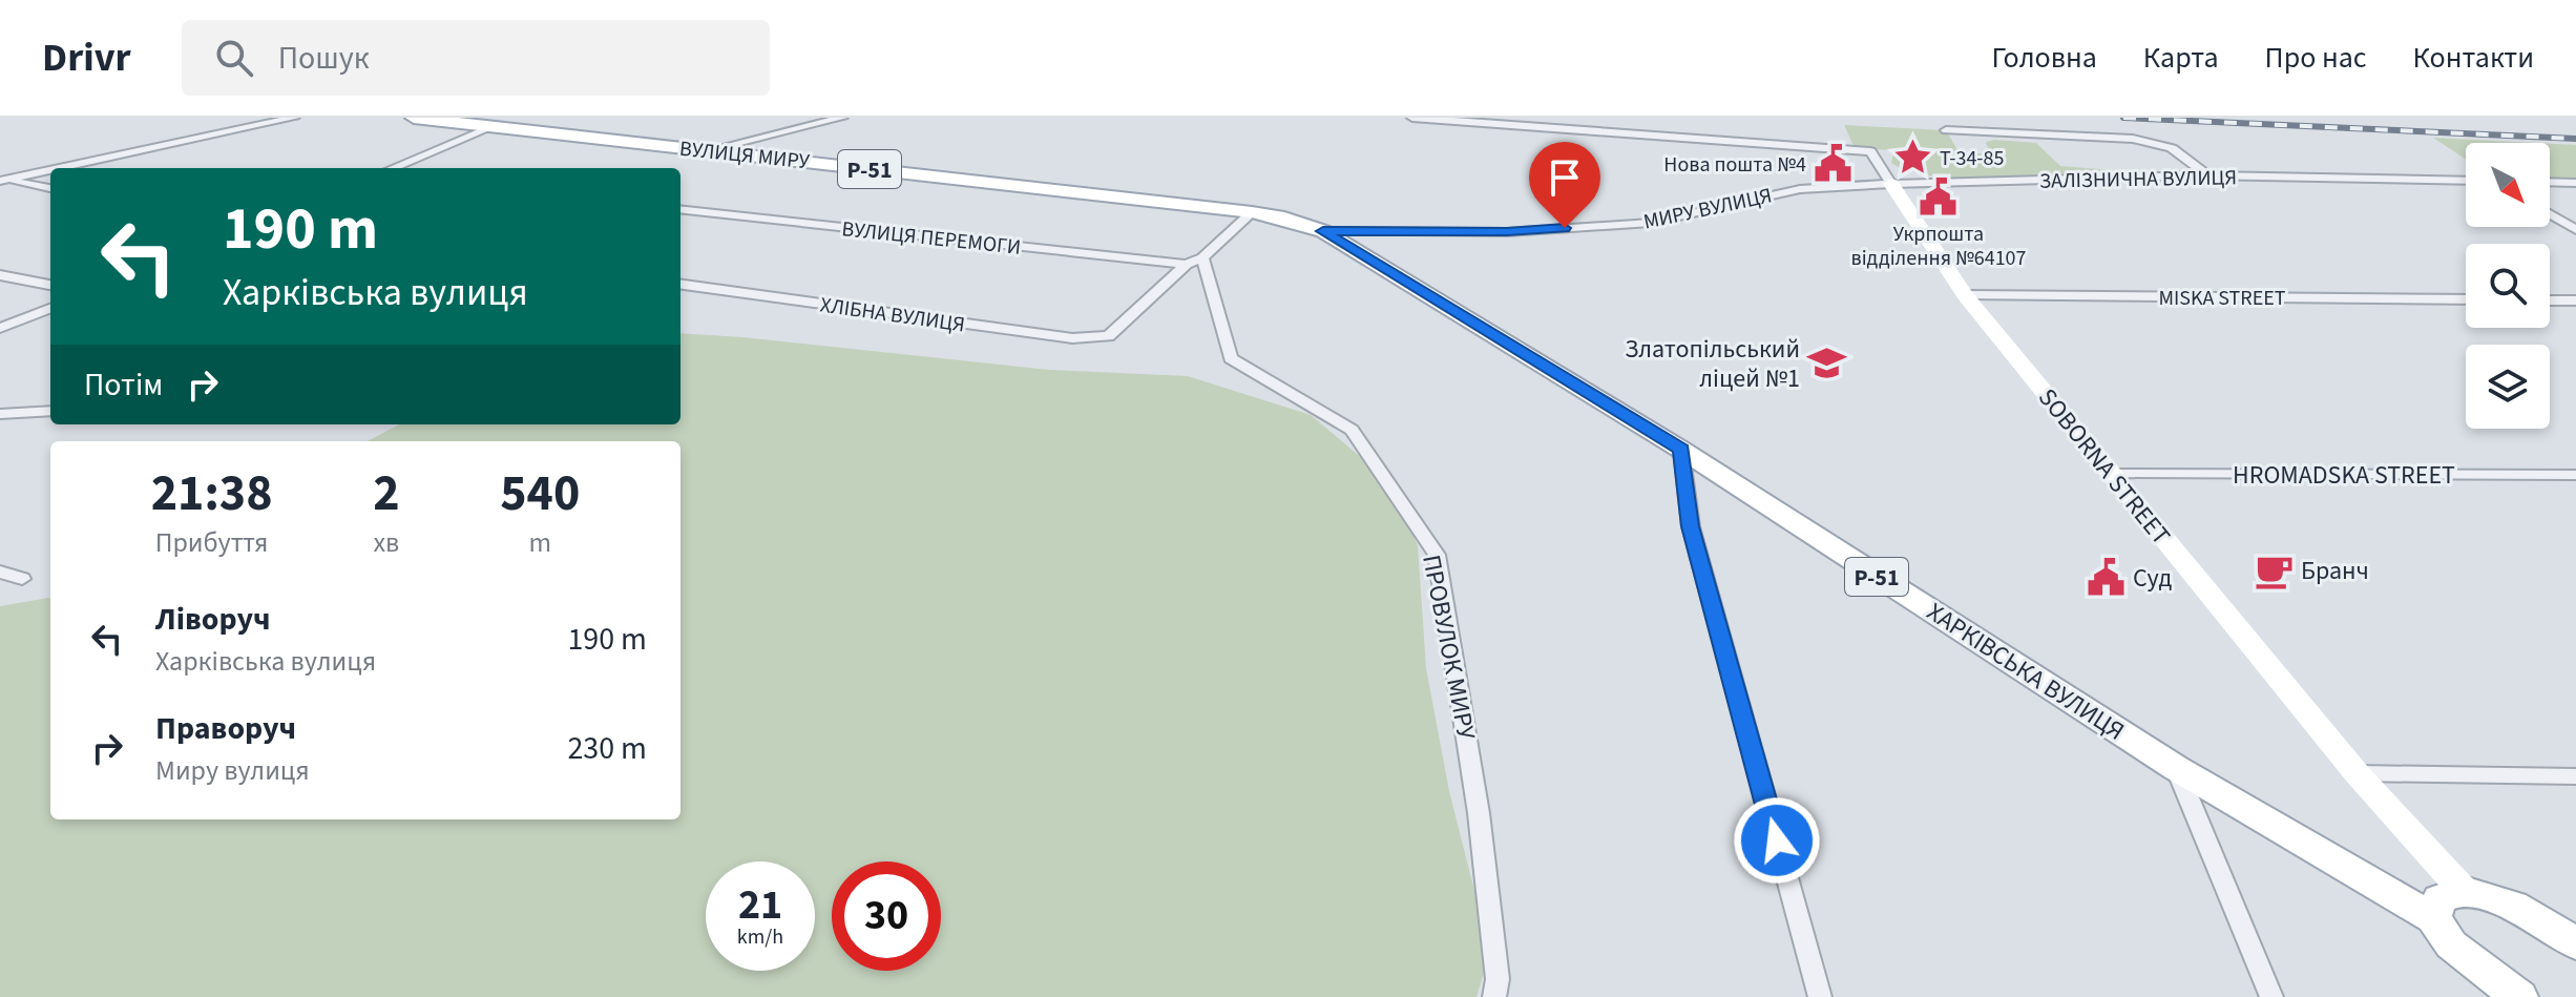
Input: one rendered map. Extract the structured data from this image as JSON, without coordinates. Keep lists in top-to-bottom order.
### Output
{
  "streets": {
    "main road": ["ВУЛИЦЯ МИРУ", "Р-51", "ХАРКІВСЬКА ВУЛИЦЯ"],
    "street": [
      "ЗАЛІЗНИЧНА ВУЛИЦЯ",
      "МИРУ ВУЛИЦЯ",
      "ВУЛИЦЯ ПЕРЕМОГИ",
      "MISKA STREET",
      "ХЛІБНА ВУЛИЦЯ",
      "SOBORNA STREET",
      "HROMADSKA STREET",
      "ПРОВУЛОК МИРУ"
    ]
  },
  "crossings": [
    ["ВУЛИЦЯ МИРУ", "МИРУ ВУЛИЦЯ"],
    ["ВУЛИЦЯ МИРУ", "ХАРКІВСЬКА ВУЛИЦЯ"],
    ["Р-51", "ХАРКІВСЬКА ВУЛИЦЯ"],
    ["ЗАЛІЗНИЧНА ВУЛИЦЯ", "МИРУ ВУЛИЦЯ"],
    ["ЗАЛІЗНИЧНА ВУЛИЦЯ", "SOBORNA STREET"],
    ["МИРУ ВУЛИЦЯ", "SOBORNA STREET"],
    ["МИРУ ВУЛИЦЯ", "ХАРКІВСЬКА ВУЛИЦЯ"],
    ["ВУЛИЦЯ ПЕРЕМОГИ", "ХЛІБНА ВУЛИЦЯ"],
    ["ВУЛИЦЯ ПЕРЕМОГИ", "ПРОВУЛОК МИРУ"],
    ["MISKA STREET", "SOBORNA STREET"],
    ["ХЛІБНА ВУЛИЦЯ", "ПРОВУЛОК МИРУ"],
    ["SOBORNA STREET", "HROMADSKA STREET"]
  ],
  "places": {
    "place": ["Т-34-85"],
    "public building": ["Нова пошта №4", "Укрпошта відділення №64107", "Суд"],
    "school or university": ["Златопільський ліцей №1"],
    "cafe": ["Бранч"]
  },
  "north": "bottom right",
  "page": {
    "header": "Drivr",
    "search": "Пошук",
    "nav": [
      "Головна",
      "Карта",
      "Про нас",
      "Контакти"
    ],
    "turn": ["190 m", "Харківська вулиця"],
    "then": "Потім",
    "eta": [
      "21:38",
      "Прибуття",
      "2",
      "хв",
      "540",
      "m"
    ],
    "list": [
      {
        "name": "Ліворуч",
        "note": "Харківська вулиця",
        "value": "190 m"
      },
      {
        "name": "Праворуч",
        "note": "Миру вулиця",
        "value": "230 m"
      }
    ],
    "speed": "21 km/h",
    "limit": "30"
  }
}
